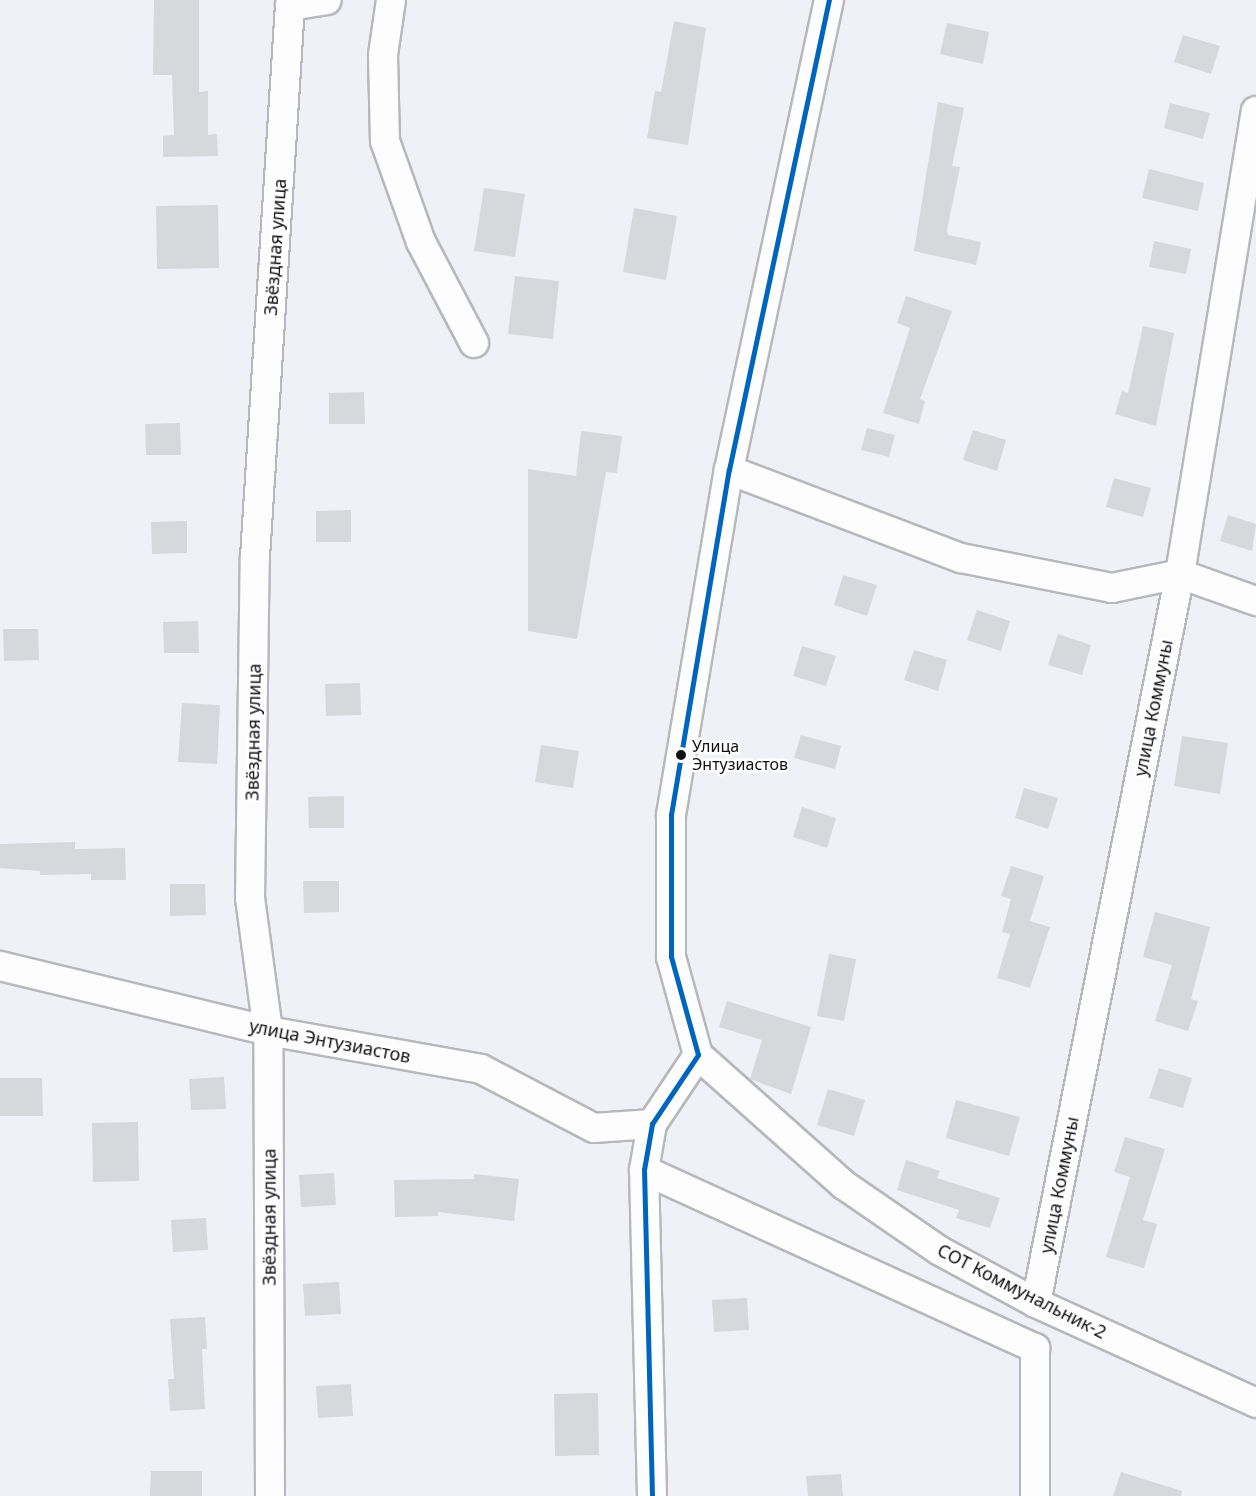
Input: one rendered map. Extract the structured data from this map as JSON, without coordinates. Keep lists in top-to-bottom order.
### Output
{
  "streets": {
    "street": [
      "Звёздная улица",
      "улица Коммуны",
      "улица Энтузиастов",
      "СОТ Коммунальник-2"
    ]
  },
  "crossings": [
    ["Звёздная улица", "улица Энтузиастов"],
    ["улица Коммуны", "СОТ Коммунальник-2"]
  ],
  "places": ["Улица Энтузиастов"]
}
